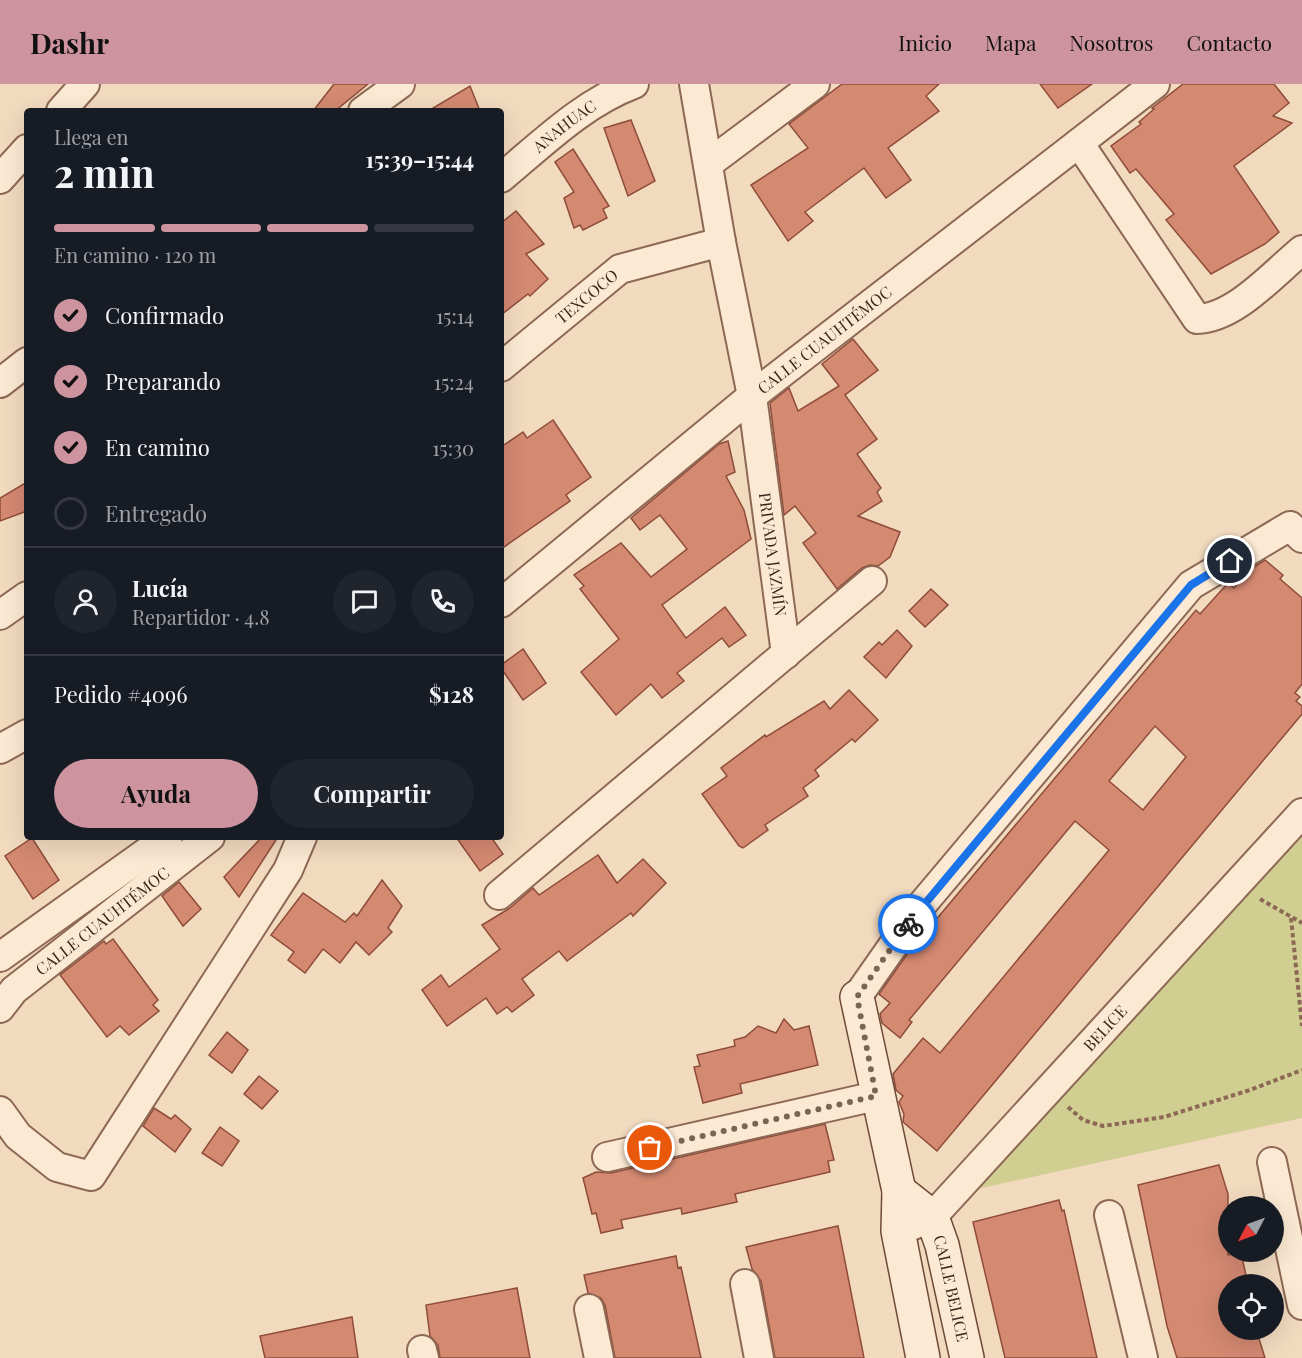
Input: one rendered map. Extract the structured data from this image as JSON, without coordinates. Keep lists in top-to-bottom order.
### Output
{
  "streets": {
    "street": [
      "ANAHUAC",
      "TEXCOCO",
      "CALLE CUAUHTÉMOC",
      "PRIVADA JAZMÍN",
      "BELICE",
      "CALLE BELICE"
    ]
  },
  "crossings": [
    ["TEXCOCO", "PRIVADA JAZMÍN"],
    ["CALLE CUAUHTÉMOC", "PRIVADA JAZMÍN"],
    ["BELICE", "CALLE BELICE"]
  ],
  "north": "bottom left",
  "page": {
    "header": "Dashr",
    "nav": [
      "Inicio",
      "Mapa",
      "Nosotros",
      "Contacto"
    ],
    "heading": ["2 min", "Llega en", "15:39–15:44"],
    "panel": [
      "Lucía",
      "Repartidor · 4.8",
      "Pedido #4096",
      "$128"
    ],
    "bar": "En camino · 120 m",
    "list": [
      ["Confirmado", "15:14"],
      ["Preparando", "15:24"],
      ["En camino", "15:30"],
      "Entregado"
    ],
    "buttons": ["Ayuda", "Compartir"]
  }
}
